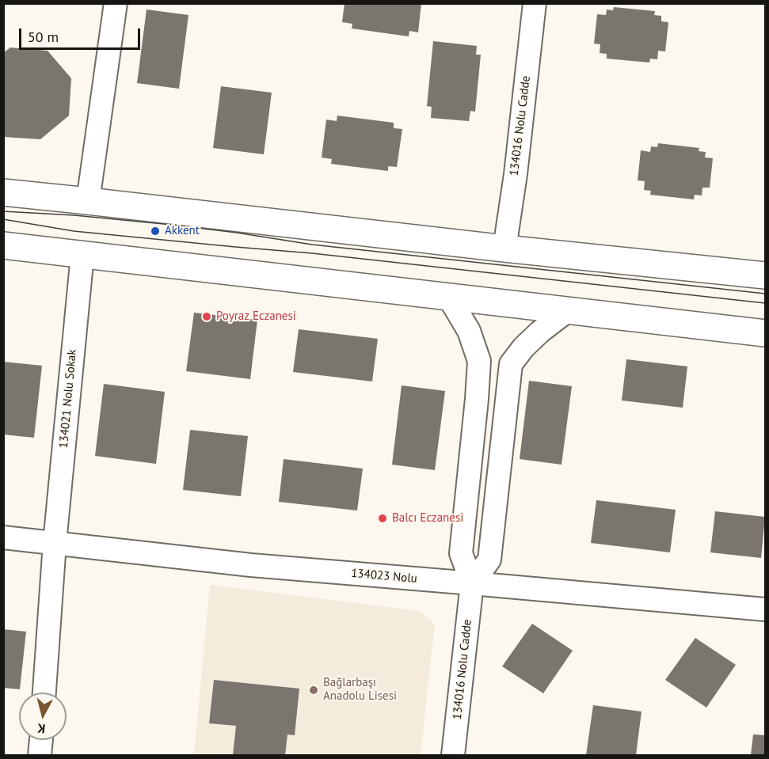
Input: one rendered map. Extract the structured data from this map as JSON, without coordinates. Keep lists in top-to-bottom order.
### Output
{
  "streets": {
    "street": ["134016 Nolu Cadde", "134021 Nolu Sokak", "134023 Nolu"]
  },
  "crossings": [
    ["134016 Nolu Cadde", "134023 Nolu"],
    ["134021 Nolu Sokak", "134023 Nolu"]
  ],
  "places": [
    "Akkent",
    "Poyraz Eczanesi",
    "Balcı Eczanesi",
    "Bağlarbaşı Anadolu Lisesi"
  ],
  "scale_bar": "50 m",
  "north": "bottom"
}
